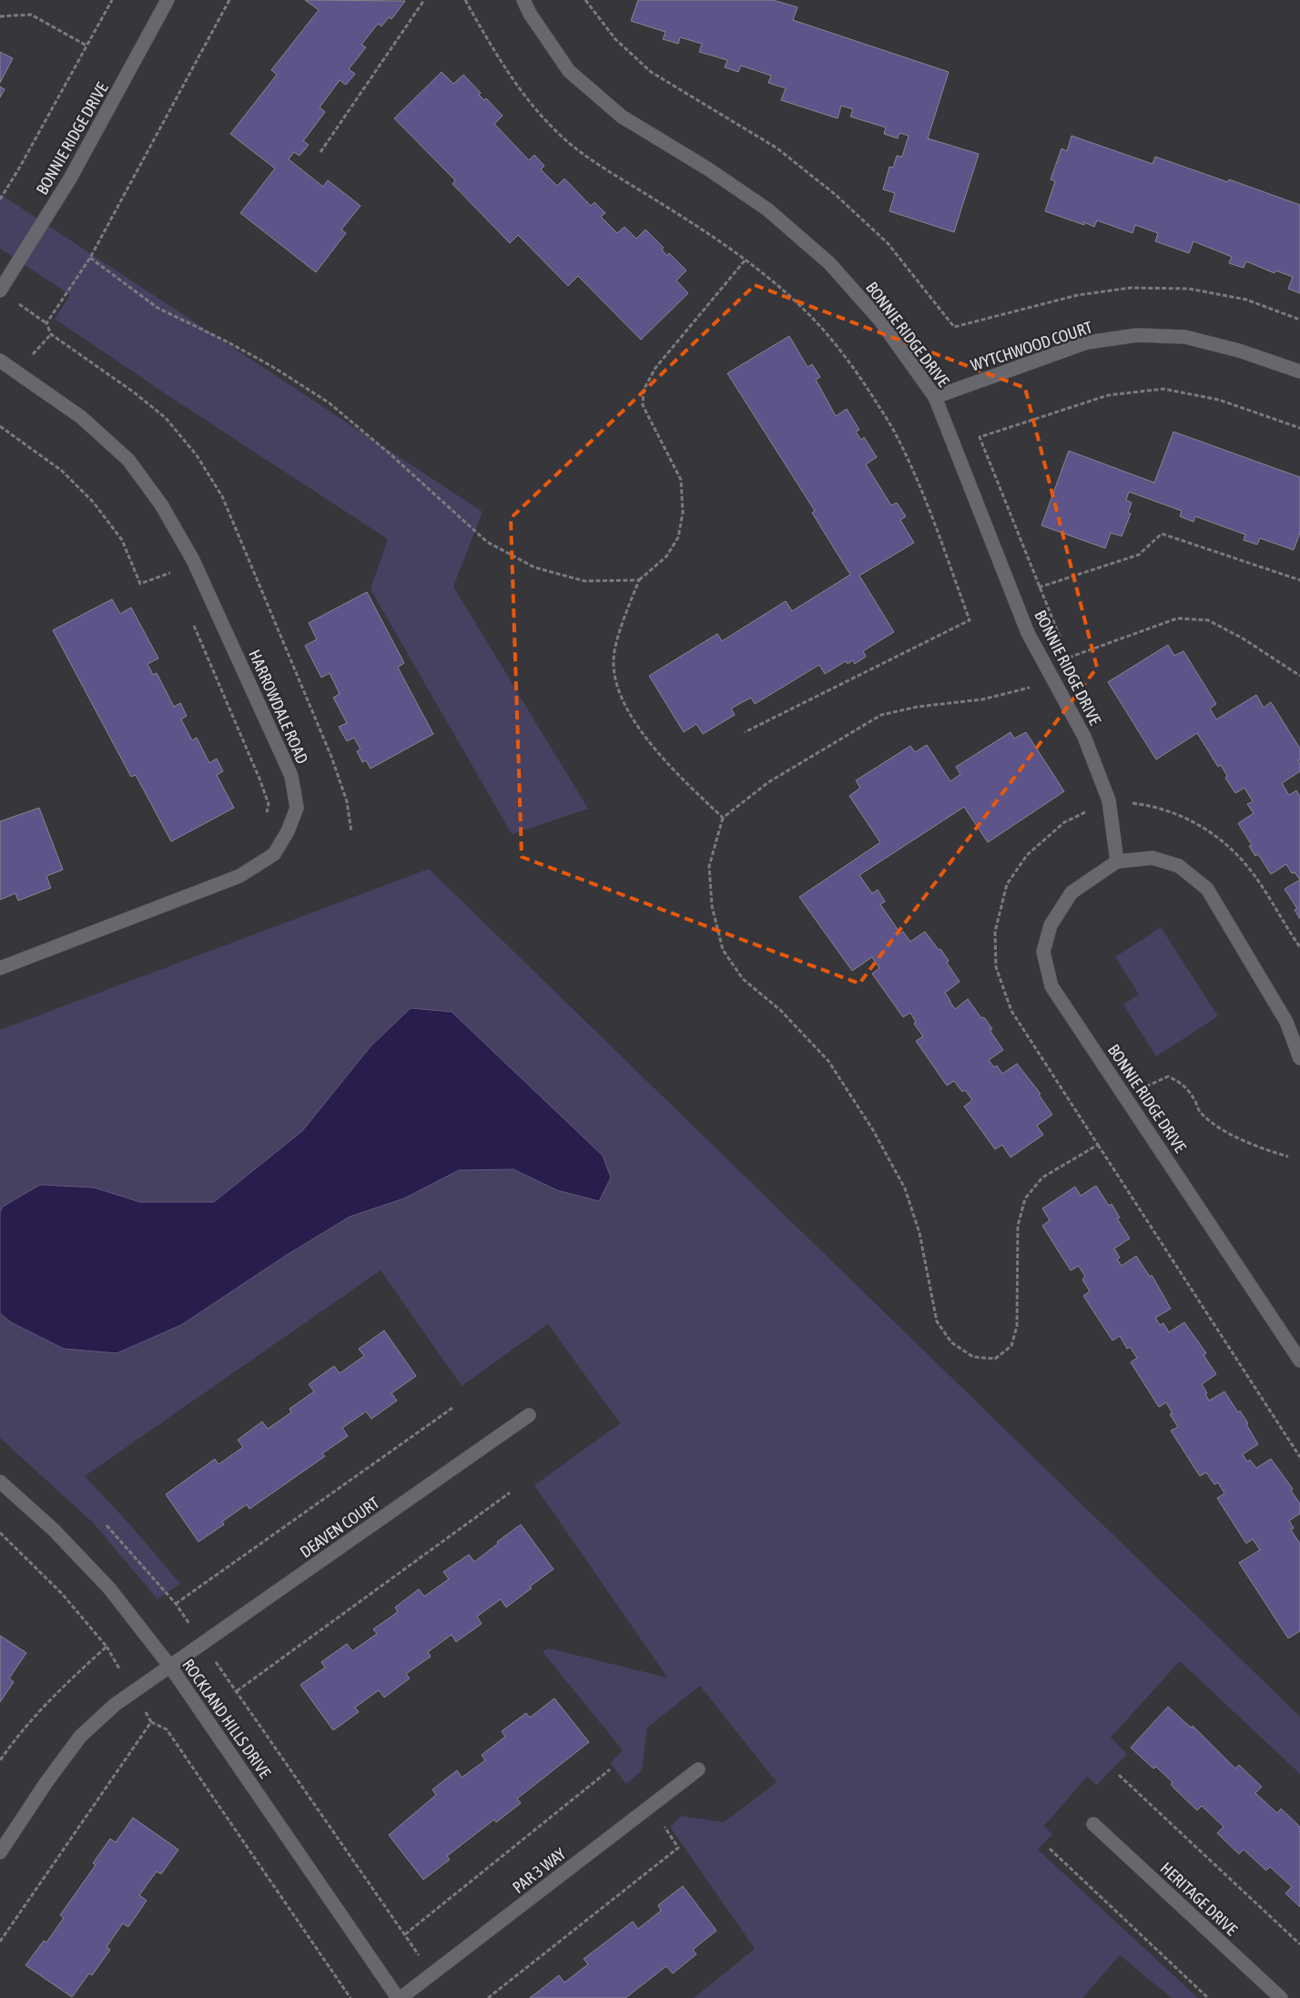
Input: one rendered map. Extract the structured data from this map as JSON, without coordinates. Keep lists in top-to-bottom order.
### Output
{
  "streets": {
    "street": [
      "BONNIE RIDGE DRIVE",
      "WYTCHWOOD COURT",
      "HARROWDALE ROAD",
      "DEAVEN COURT",
      "ROCKLAND HILLS DRIVE",
      "PAR 3 WAY",
      "HERITAGE DRIVE"
    ]
  },
  "crossings": [
    ["BONNIE RIDGE DRIVE", "WYTCHWOOD COURT"],
    ["DEAVEN COURT", "ROCKLAND HILLS DRIVE"],
    ["ROCKLAND HILLS DRIVE", "PAR 3 WAY"]
  ]
}
